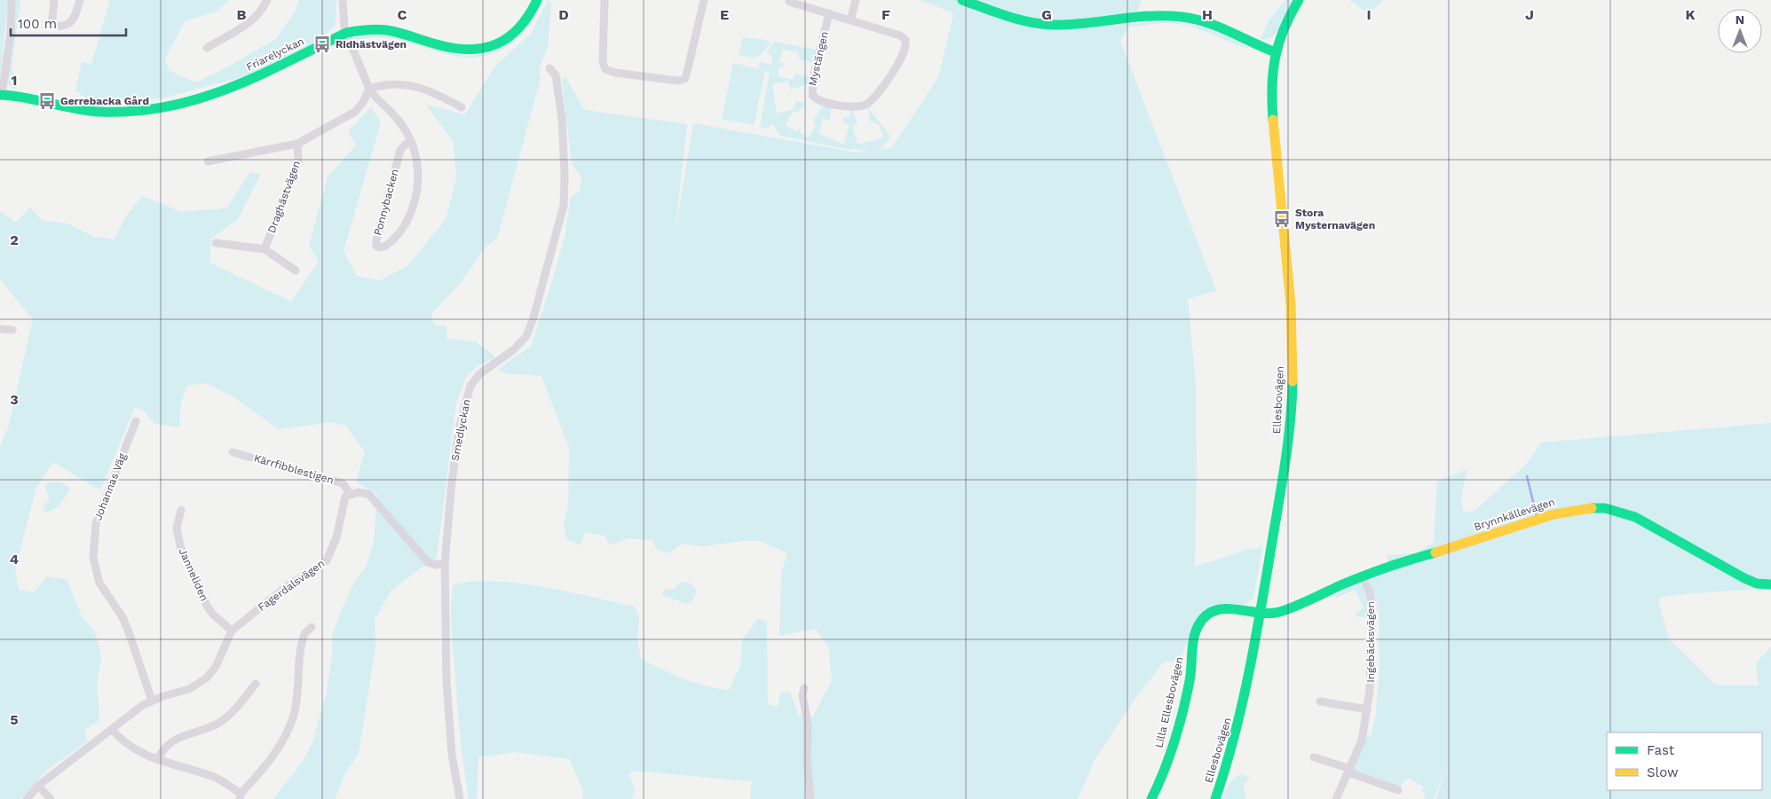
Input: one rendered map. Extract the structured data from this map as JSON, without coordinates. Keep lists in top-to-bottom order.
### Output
{
  "streets": {
    "street": [
      "Friarelyckan",
      "Mystängen",
      "Draghästvägen",
      "Ponnybacken",
      "Ellesbovägen",
      "Smedlyckan",
      "Kärrfibblestigen",
      "Johannas Väg",
      "Brynnkällevägen",
      "Janneliden",
      "Fagerdalsvägen",
      "Ingebäcksvägen",
      "Lilla Ellesbovägen"
    ]
  },
  "crossings": [
    ["Ellesbovägen", "Brynnkällevägen"],
    ["Ellesbovägen", "Lilla Ellesbovägen"],
    ["Kärrfibblestigen", "Fagerdalsvägen"],
    ["Johannas Väg", "Fagerdalsvägen"],
    ["Brynnkällevägen", "Ingebäcksvägen"],
    ["Brynnkällevägen", "Lilla Ellesbovägen"],
    ["Janneliden", "Fagerdalsvägen"]
  ],
  "places": {
    "bus stop": ["Ridhästvägen", "Gerrebacka Gård", "Stora Mysternavägen"]
  },
  "legend": ["Fast", "Slow"],
  "scale_bar": "100 m",
  "north": "top",
  "grid": {
    "columns": [
      "B",
      "C",
      "D",
      "E",
      "F",
      "G",
      "H",
      "I",
      "J",
      "K"
    ],
    "rows": [
      "1",
      "2",
      "3",
      "4",
      "5"
    ]
  }
}
